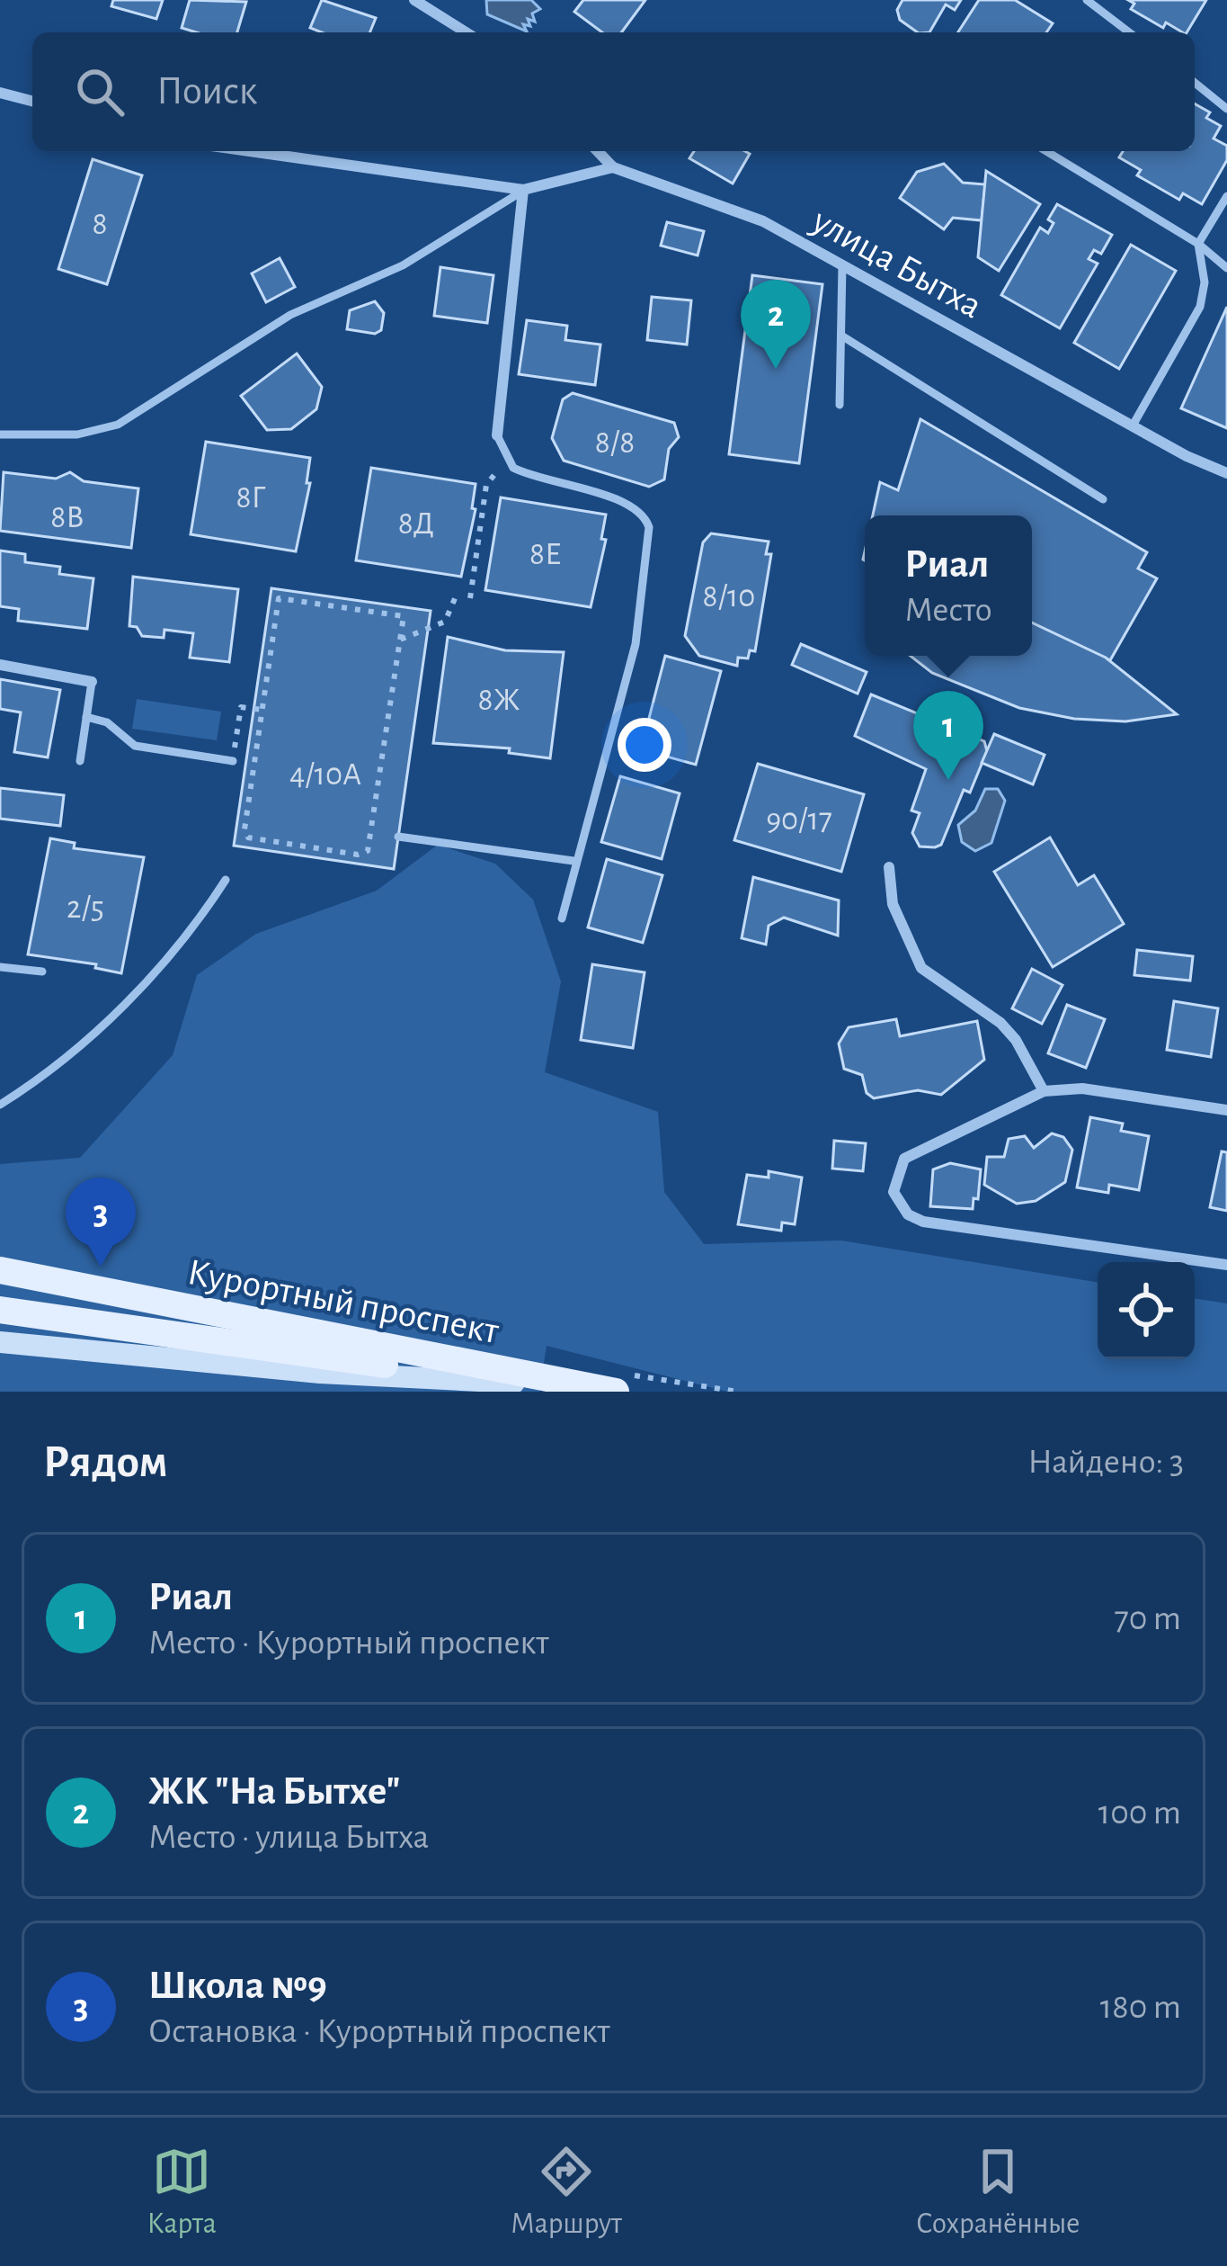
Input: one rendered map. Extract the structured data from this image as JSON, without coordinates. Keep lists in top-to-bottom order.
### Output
{
  "streets": {
    "main road": ["Курортный проспект"],
    "street": ["улица Бытха"]
  },
  "house_numbers": [
    "8",
    "8/8",
    "8Г",
    "8В",
    "8Д",
    "8Е",
    "8/10",
    "8Ж",
    "4/10А",
    "90/17",
    "2/5"
  ],
  "page": {
    "search": "Поиск",
    "pins": ["2", "1", "3"],
    "popup": ["Риал", "Место"],
    "heading": ["Рядом", "Найдено: 3"],
    "list": [
      {
        "mark": "1",
        "name": "Риал",
        "note": "Место · Курортный проспект",
        "value": "70 m"
      },
      {
        "mark": "2",
        "name": "ЖК \"На Бытхе\"",
        "note": "Место · улица Бытха",
        "value": "100 m"
      },
      {
        "mark": "3",
        "name": "Школа №9",
        "note": "Остановка · Курортный проспект",
        "value": "180 m"
      }
    ],
    "nav": ["Карта", "Маршрут", "Сохранённые"]
  }
}
